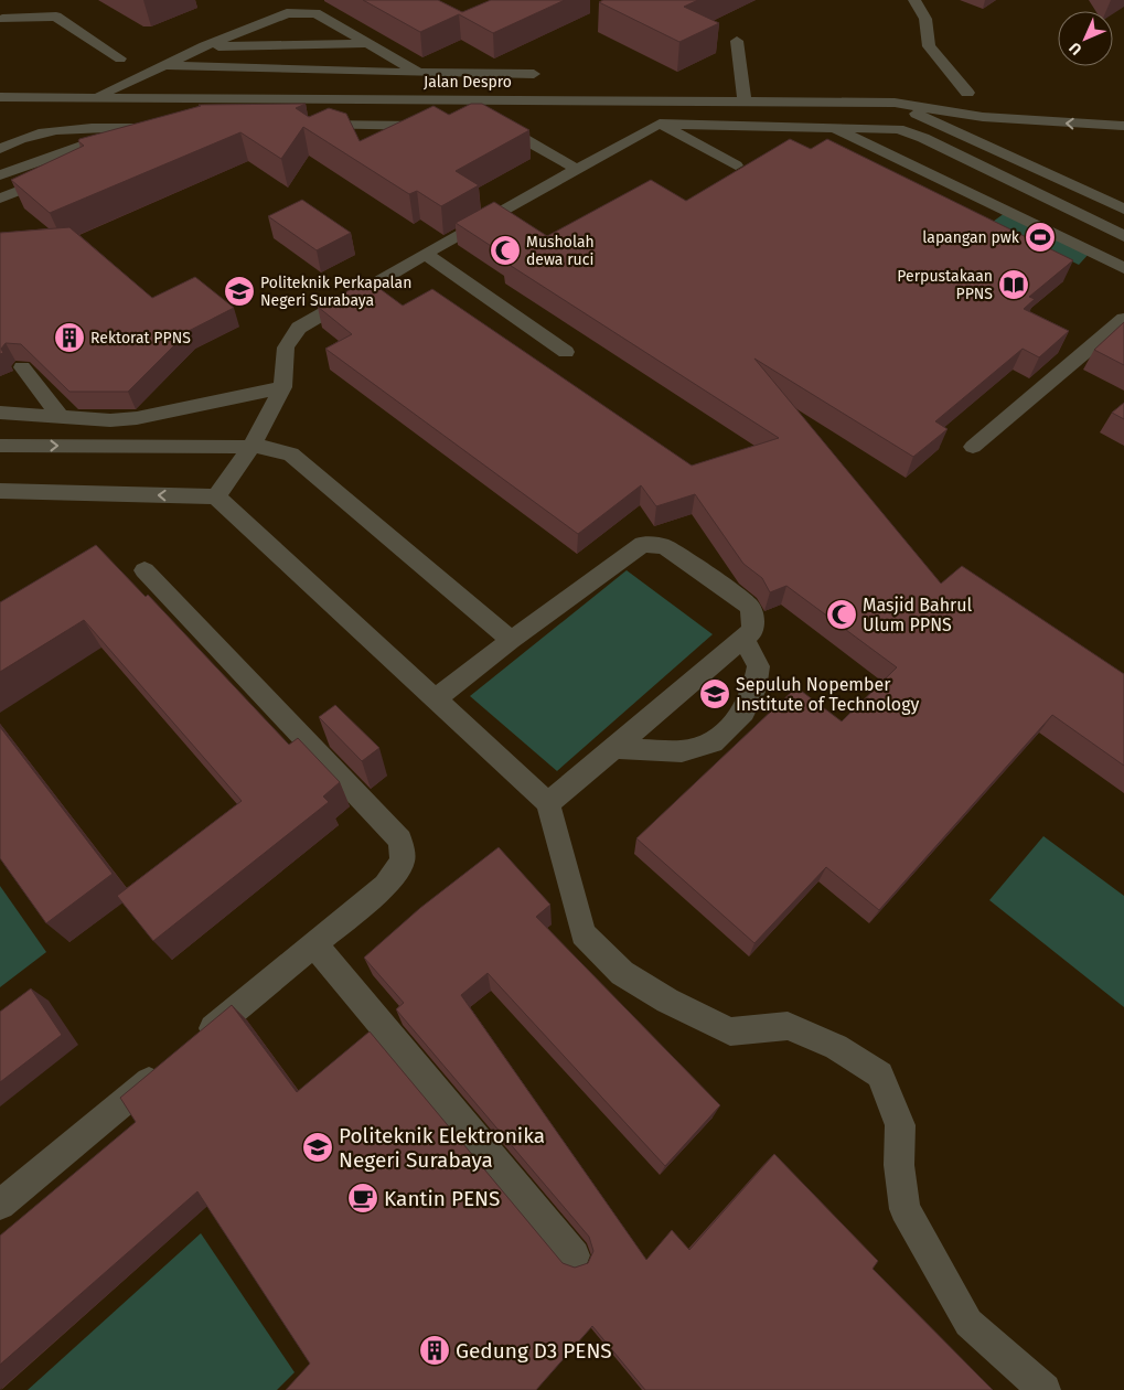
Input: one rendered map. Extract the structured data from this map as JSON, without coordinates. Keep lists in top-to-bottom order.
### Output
{
  "streets": {
    "lane": ["Jalan Despro"]
  },
  "places": {
    "sports": ["lapangan pwk"],
    "mosque": ["Musholah dewa ruci", "Masjid Bahrul Ulum PPNS"],
    "library": ["Perpustakaan PPNS"],
    "school or university": ["Politeknik Perkapalan Negeri Surabaya", "Sepuluh Nopember Institute of Technology", "Politeknik Elektronika Negeri Surabaya"],
    "building": ["Rektorat PPNS", "Gedung D3 PENS"],
    "cafe": ["Kantin PENS"]
  },
  "north": "bottom left"
}
